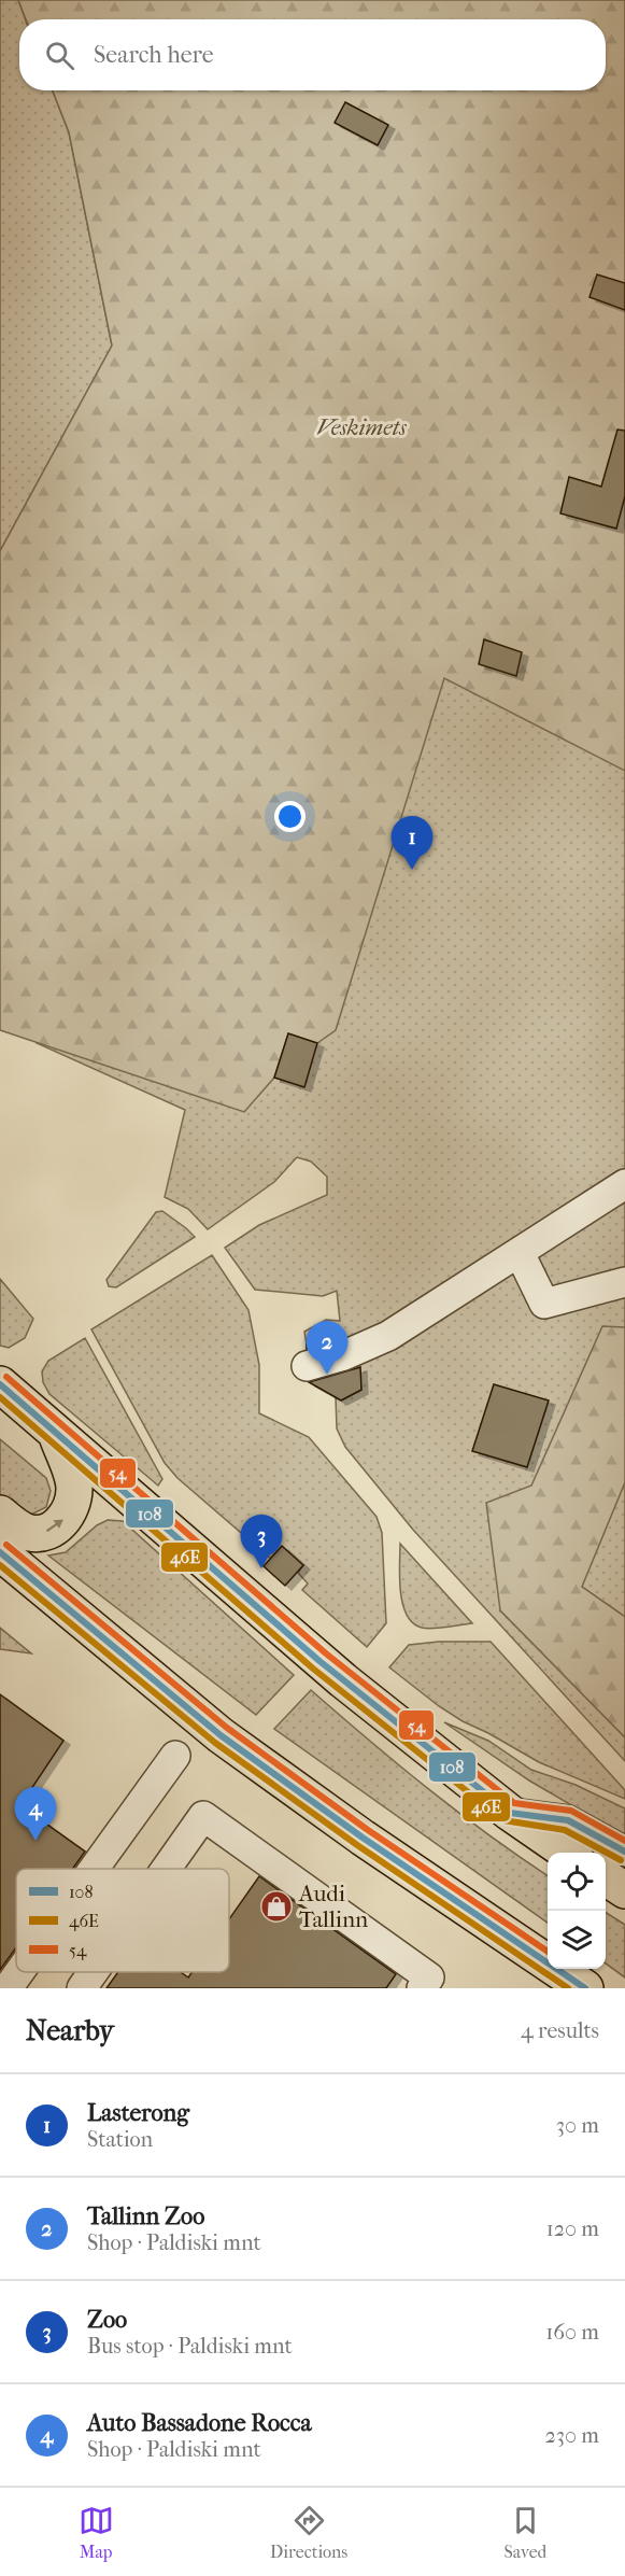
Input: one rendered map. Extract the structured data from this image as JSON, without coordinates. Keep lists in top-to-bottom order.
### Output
{
  "parks": ["Veskimets"],
  "places": {
    "shop": ["Audi Tallinn"]
  },
  "lines": ["transit line 54", "transit line 108", "transit line 46E"],
  "legend": ["108", "46E", "54"],
  "page": {
    "search": "Search here",
    "pins": [
      "1",
      "2",
      "3",
      "4"
    ],
    "heading": ["Nearby", "4 results"],
    "list": [
      {
        "mark": "1",
        "name": "Lasterong",
        "note": "Station",
        "value": "30 m"
      },
      {
        "mark": "2",
        "name": "Tallinn Zoo",
        "note": "Shop · Paldiski mnt",
        "value": "120 m"
      },
      {
        "mark": "3",
        "name": "Zoo",
        "note": "Bus stop · Paldiski mnt",
        "value": "160 m"
      },
      {
        "mark": "4",
        "name": "Auto Bassadone Rocca",
        "note": "Shop · Paldiski mnt",
        "value": "230 m"
      }
    ],
    "nav": ["Map", "Directions", "Saved"]
  }
}
